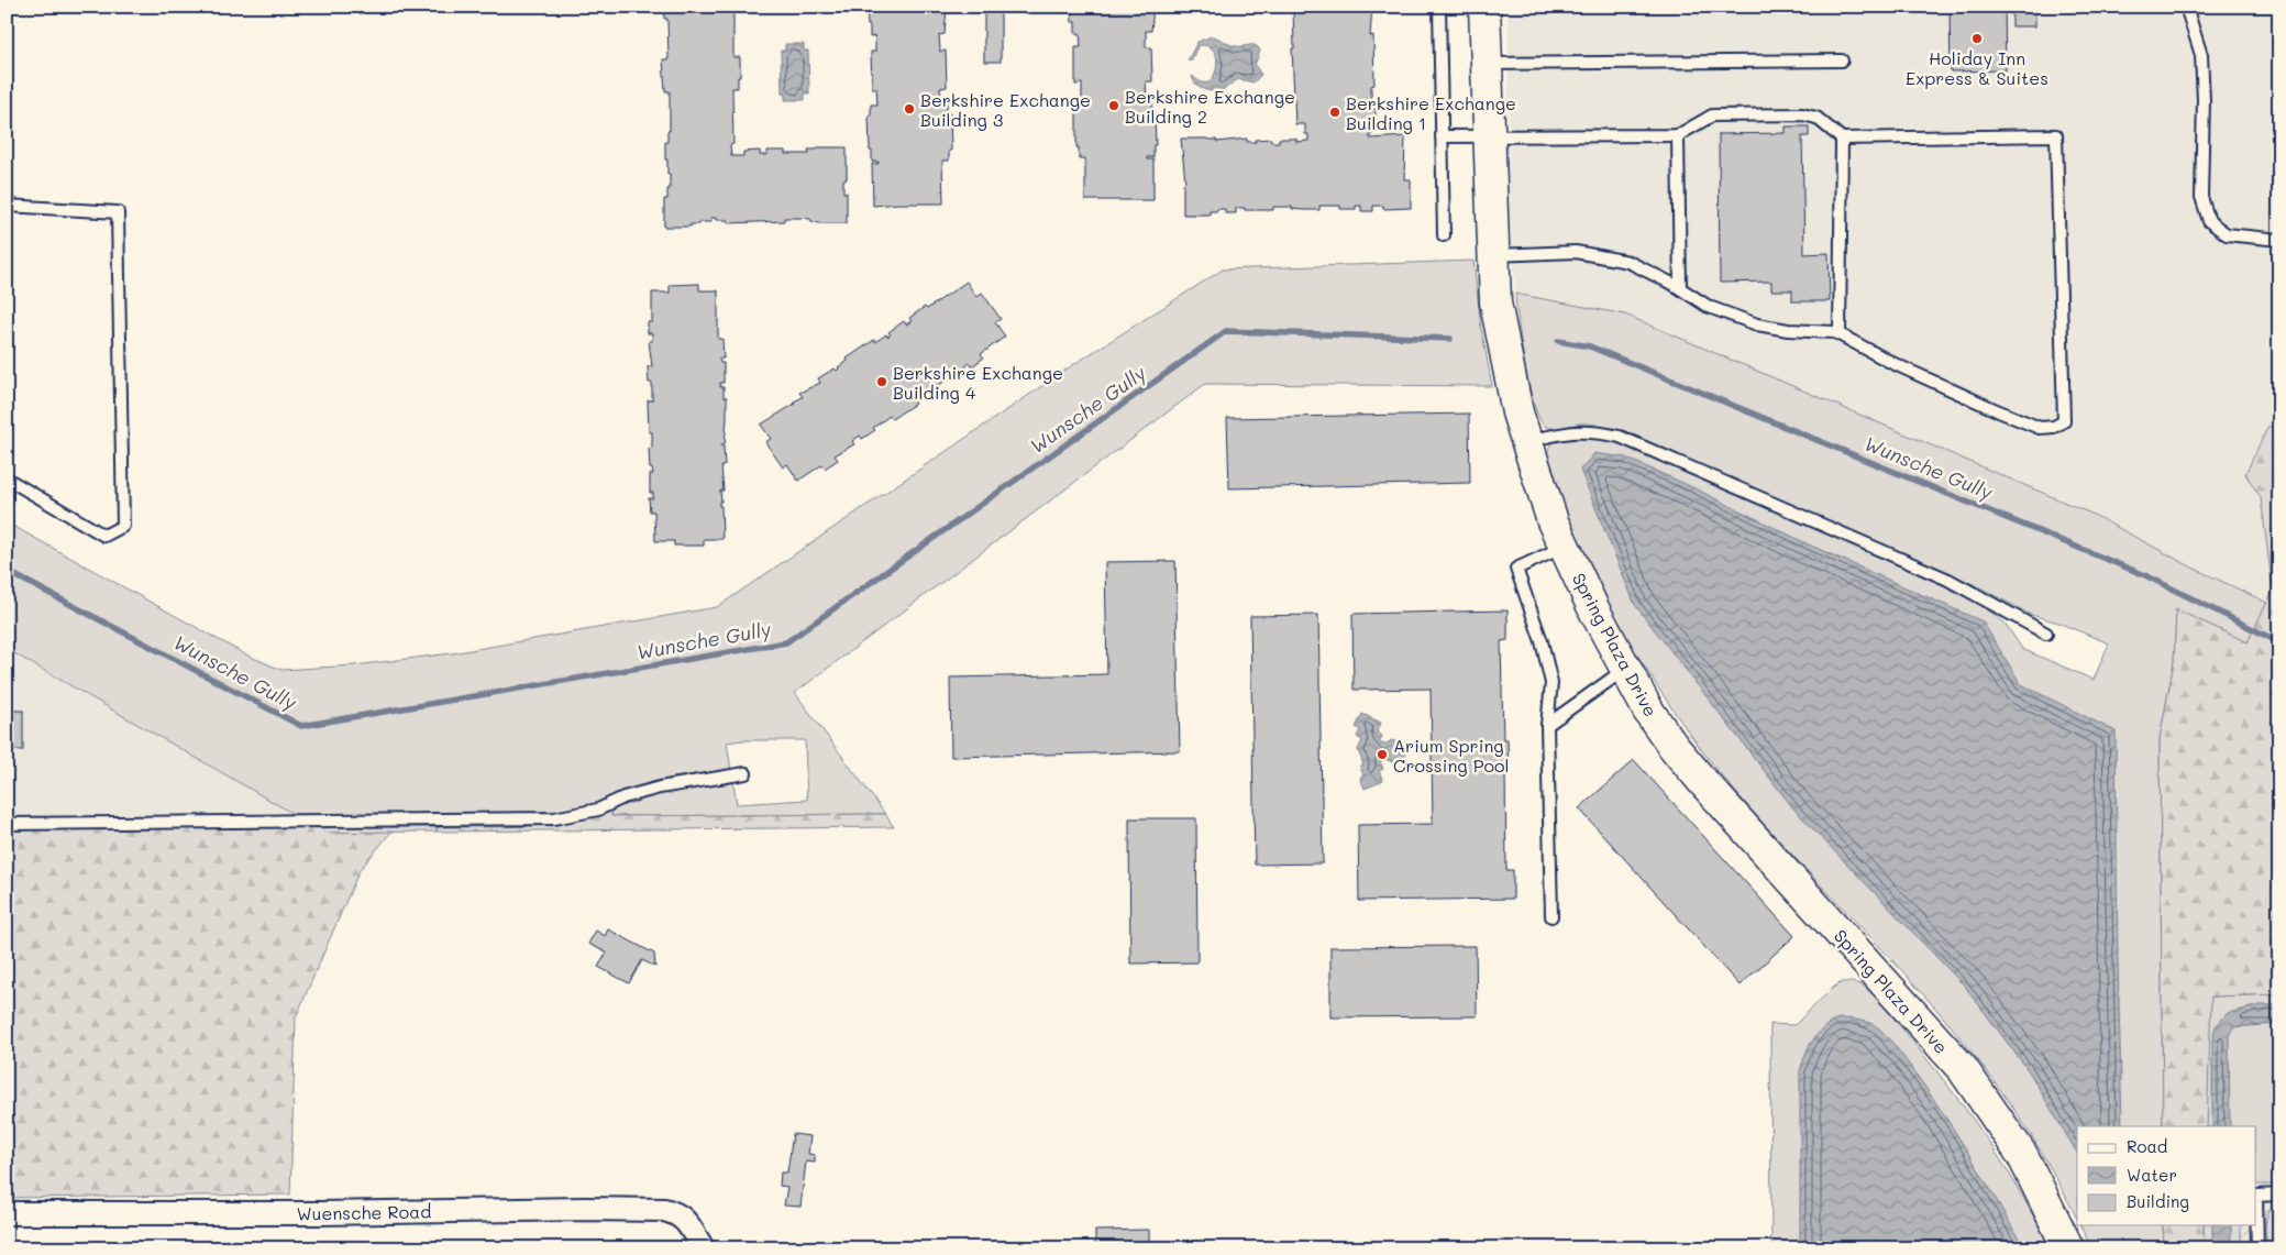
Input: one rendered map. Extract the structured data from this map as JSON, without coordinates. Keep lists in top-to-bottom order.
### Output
{
  "streets": {
    "street": ["Spring Plaza Drive", "Wuensche Road"]
  },
  "water": ["Wunsche Gully"],
  "places": [
    "Holiday Inn Express & Suites",
    "Berkshire Exchange Building 2",
    "Berkshire Exchange Building 3",
    "Berkshire Exchange Building 1",
    "Berkshire Exchange Building 4",
    "Arium Spring Crossing Pool"
  ],
  "legend": ["Road", "Water", "Building"]
}
